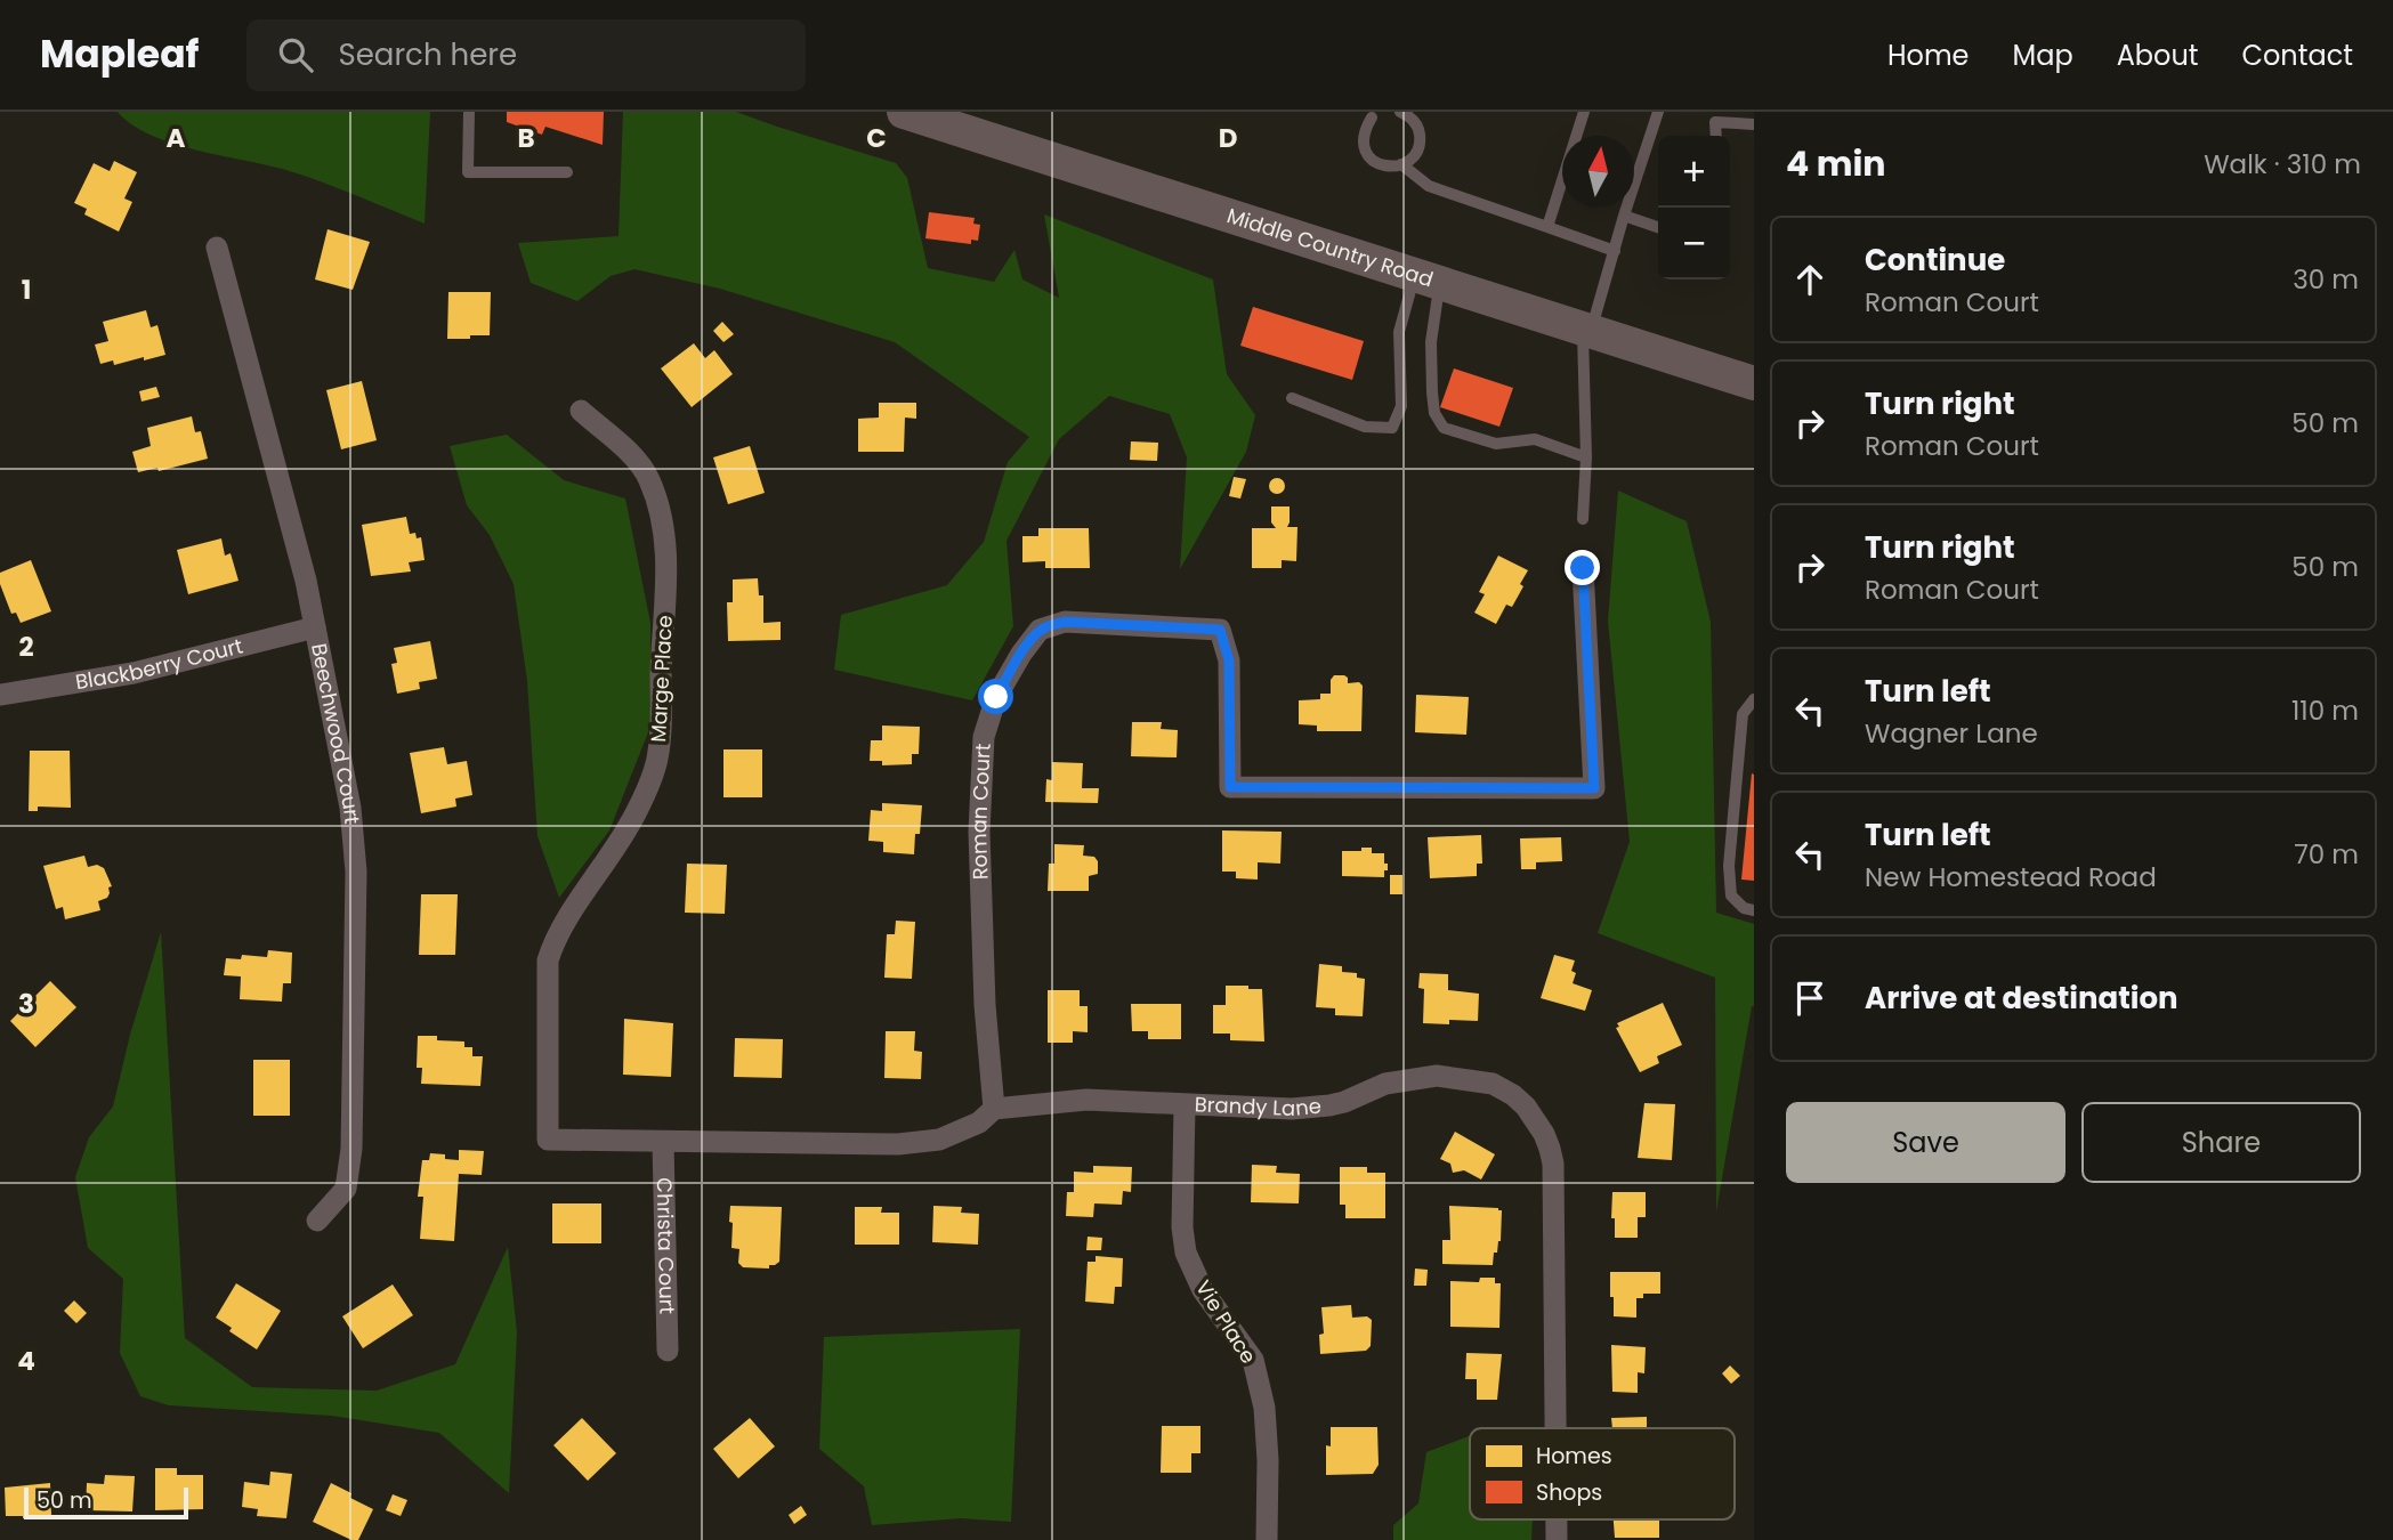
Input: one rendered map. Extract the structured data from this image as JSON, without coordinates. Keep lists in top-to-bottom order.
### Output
{
  "streets": {
    "main road": ["Middle Country Road"],
    "street": [
      "Blackberry Court",
      "Marge Place",
      "Beechwood Court",
      "Roman Court",
      "Brandy Lane",
      "Christa Court",
      "Vie Place"
    ]
  },
  "crossings": [
    ["Blackberry Court", "Beechwood Court"],
    ["Marge Place", "Brandy Lane"],
    ["Roman Court", "Brandy Lane"],
    ["Brandy Lane", "Christa Court"],
    ["Brandy Lane", "Vie Place"]
  ],
  "legend": ["Homes", "Shops"],
  "scale_bar": "50 m",
  "north": "top",
  "page": {
    "header": "Mapleaf",
    "search": "Search here",
    "nav": [
      "Home",
      "Map",
      "About",
      "Contact"
    ],
    "heading": ["4 min", "Walk · 310 m"],
    "map_buttons": ["+", "−"],
    "list": [
      ["Continue", "Roman Court", "30 m"],
      ["Turn right", "Roman Court", "50 m"],
      ["Turn right", "Roman Court", "50 m"],
      ["Turn left", "Wagner Lane", "110 m"],
      ["Turn left", "New Homestead Road", "70 m"],
      "Arrive at destination"
    ],
    "buttons": ["Save", "Share"],
    "scale": "50 m"
  },
  "grid": {
    "columns": [
      "A",
      "B",
      "C",
      "D"
    ],
    "rows": [
      "1",
      "2",
      "3",
      "4"
    ]
  }
}
